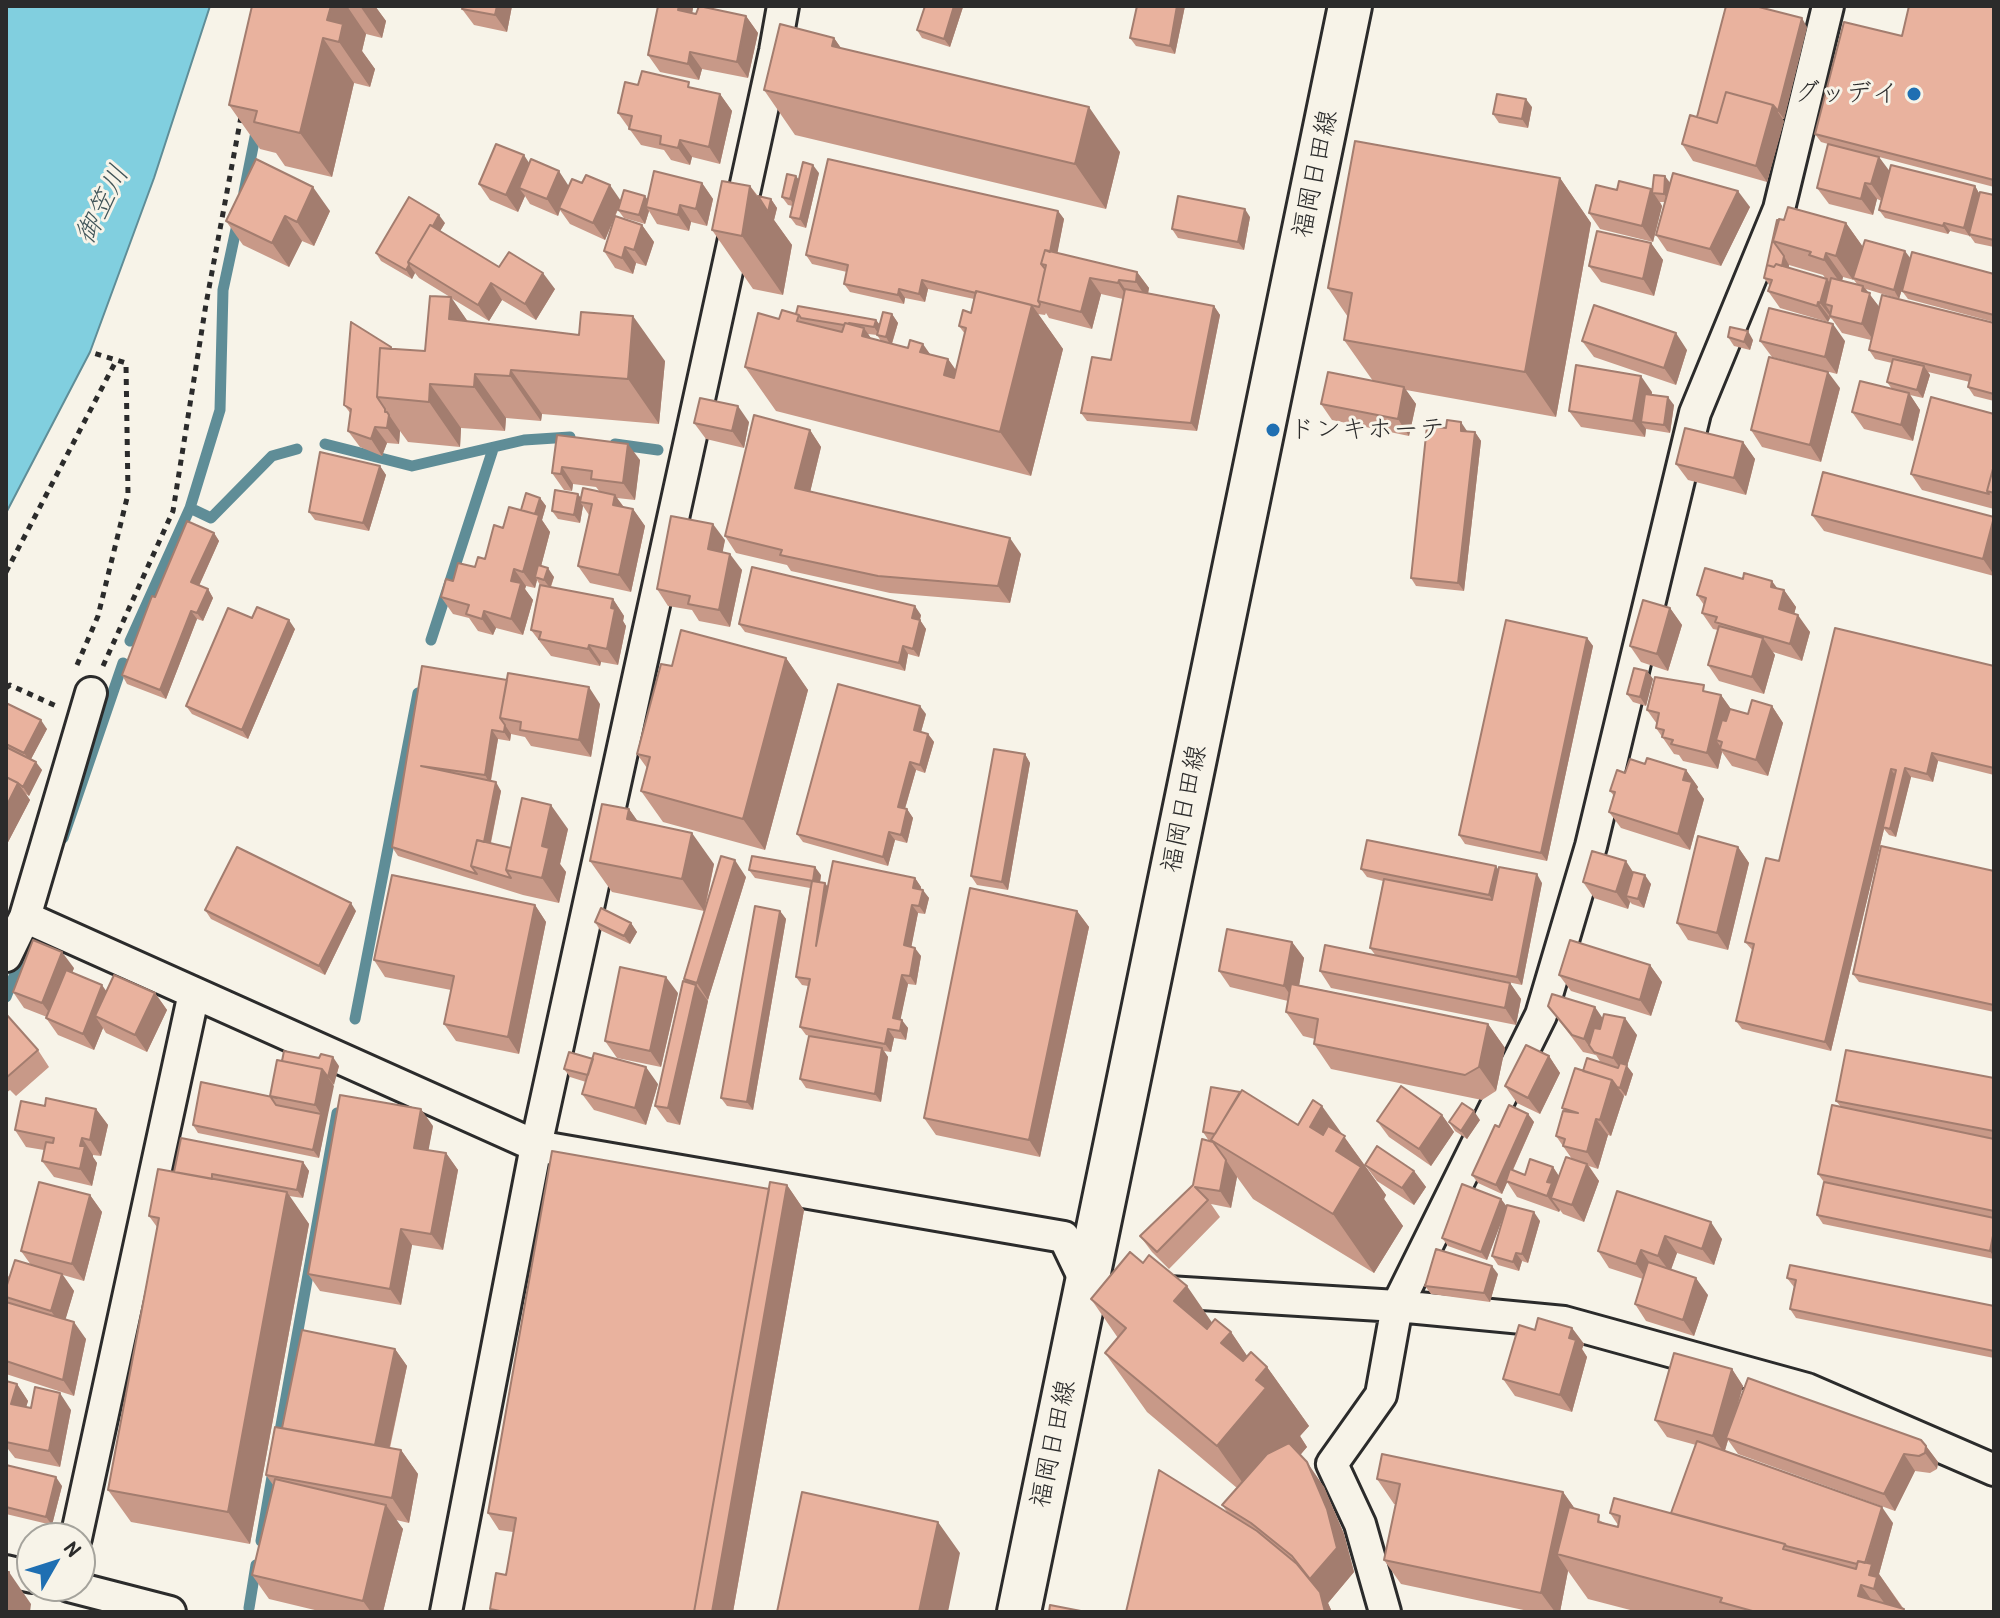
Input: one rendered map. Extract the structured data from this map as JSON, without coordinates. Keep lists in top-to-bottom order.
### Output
{
  "streets": {
    "main road": ["福岡日田線"]
  },
  "water": ["御笠川"],
  "places": ["グッデイ", "ドンキホーテ"],
  "north": "top right"
}
